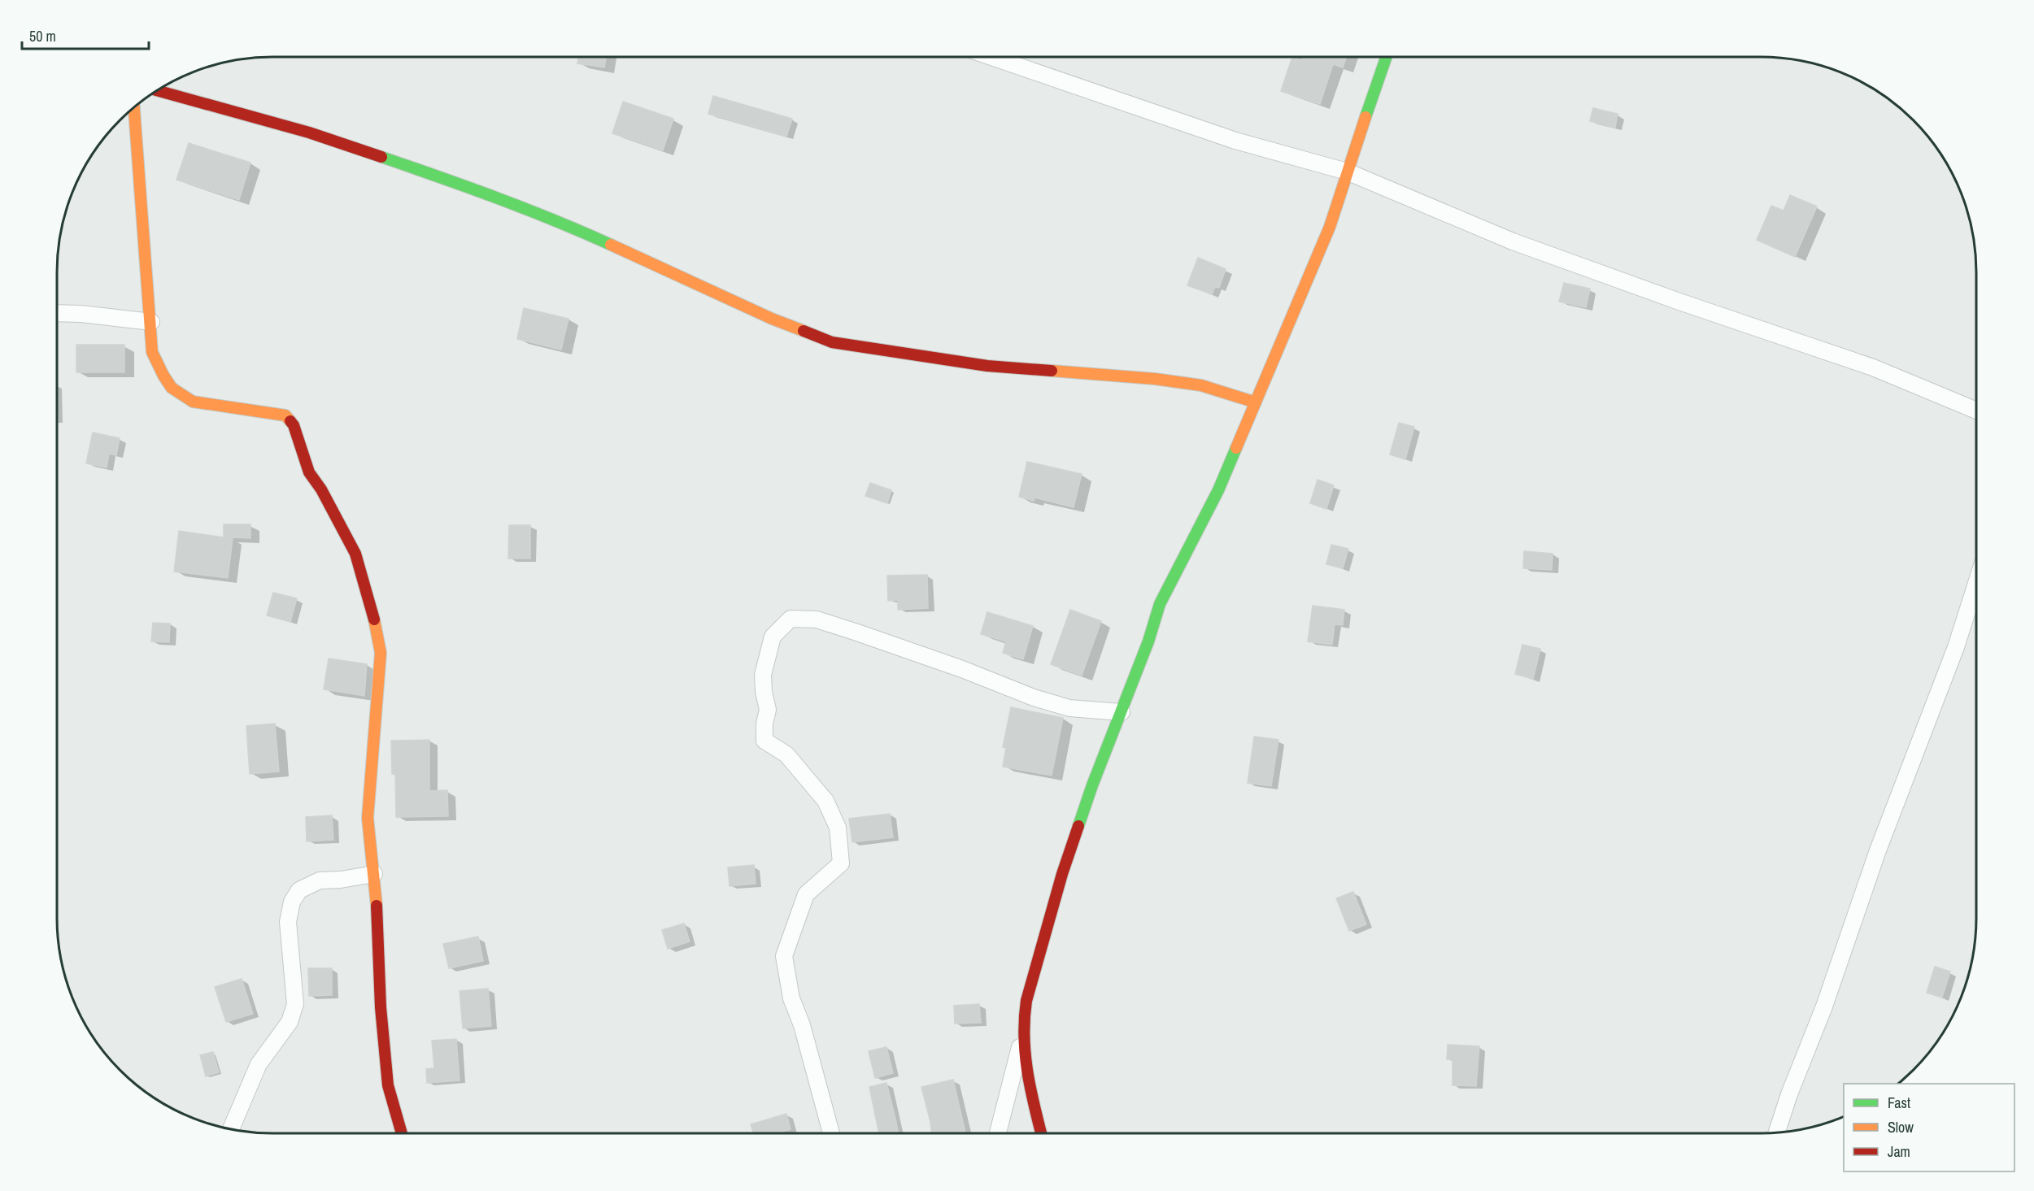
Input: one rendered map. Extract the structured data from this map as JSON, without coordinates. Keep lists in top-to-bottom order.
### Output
{
  "legend": ["Fast", "Slow", "Jam"],
  "scale_bar": "50 m"
}
